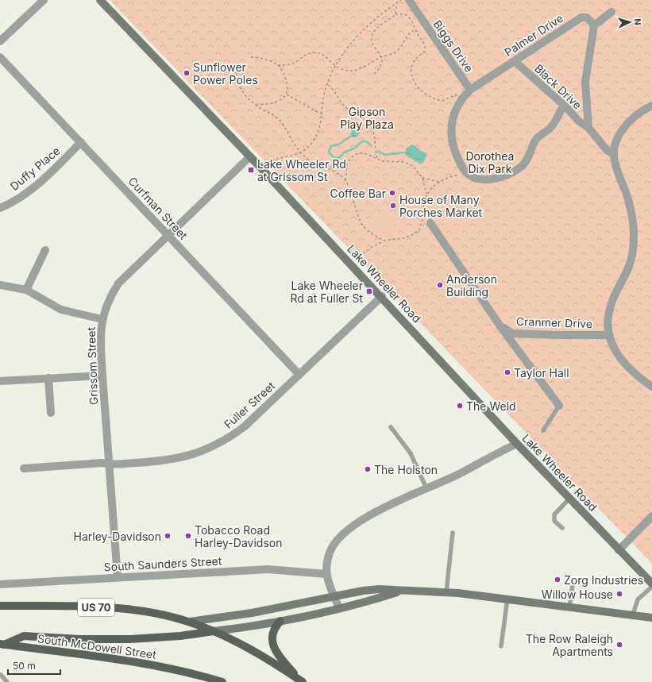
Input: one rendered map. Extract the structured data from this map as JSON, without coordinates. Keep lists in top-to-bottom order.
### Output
{
  "streets": {
    "main road": ["Lake Wheeler Road", "US 70", "South McDowell Street"],
    "street": [
      "Palmer Drive",
      "Biggs Drive",
      "Black Drive",
      "Duffy Place",
      "Curfman Street",
      "Cranmer Drive",
      "Grissom Street",
      "Fuller Street",
      "South Saunders Street"
    ]
  },
  "crossings": [
    ["Palmer Drive", "Biggs Drive"],
    ["Palmer Drive", "Black Drive"],
    ["Biggs Drive", "Black Drive"],
    ["Duffy Place", "Curfman Street"],
    ["Curfman Street", "Grissom Street"],
    ["Curfman Street", "Fuller Street"],
    ["Lake Wheeler Road", "Grissom Street"],
    ["Lake Wheeler Road", "Fuller Street"],
    ["Grissom Street", "Fuller Street"],
    ["Grissom Street", "South Saunders Street"]
  ],
  "parks": ["Gipson Play Plaza", "Dorothea Dix Park"],
  "places": {
    "other": [
      "Sunflower Power Poles",
      "Coffee Bar",
      "House of Many Porches Market",
      "Anderson Building",
      "Taylor Hall",
      "The Weld",
      "The Holston",
      "Harley-Davidson",
      "Tobacco Road Harley-Davidson",
      "Zorg Industries",
      "Willow House",
      "The Row Raleigh Apartments"
    ],
    "transit": ["Lake Wheeler Rd at Grissom St", "Lake Wheeler Rd at Fuller St"]
  },
  "scale_bar": "50 m",
  "north": "right"
}
